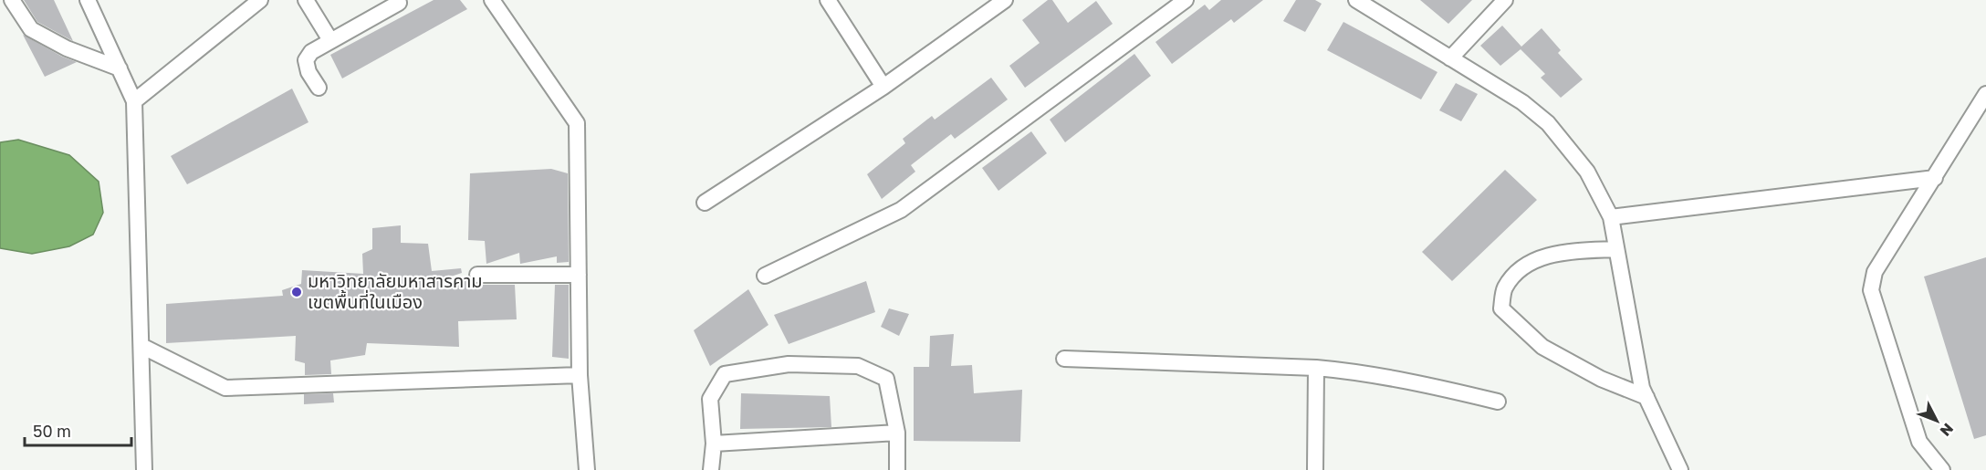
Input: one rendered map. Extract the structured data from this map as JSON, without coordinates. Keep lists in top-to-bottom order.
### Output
{
  "places": ["มหาวิทยาลัยมหาสารคาม เขตพื้นที่ในเมือง"],
  "scale_bar": "50 m",
  "north": "bottom right"
}
